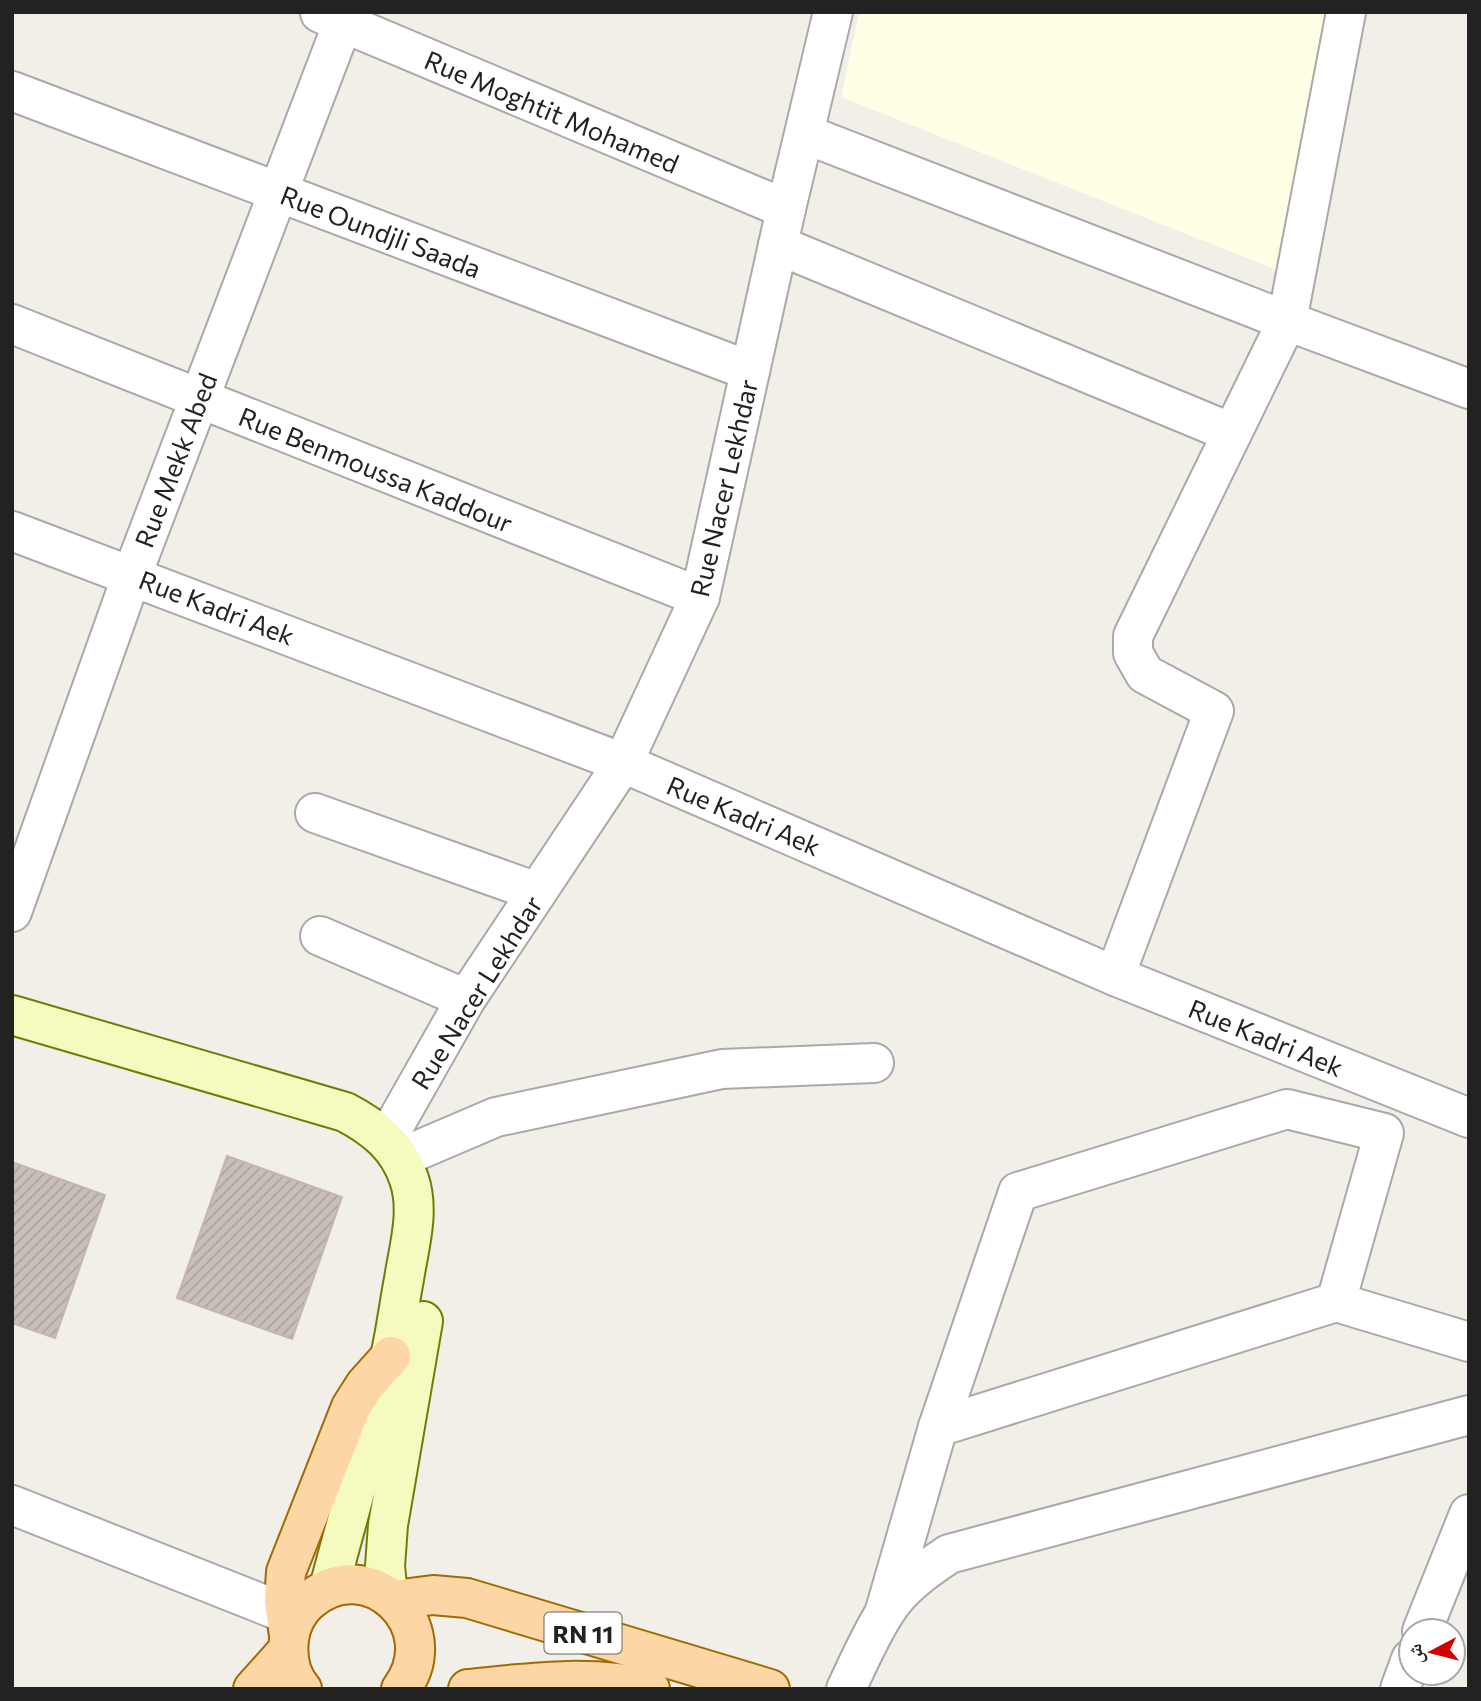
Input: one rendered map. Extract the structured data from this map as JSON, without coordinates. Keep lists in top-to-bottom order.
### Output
{
  "streets": {
    "main road": ["RN 11"],
    "street": [
      "Rue Moghtit Mohamed",
      "Rue Oundjli Saada",
      "Rue Mekk Abed",
      "Rue Benmoussa Kaddour",
      "Rue Nacer Lekhdar",
      "Rue Kadri Aek"
    ]
  },
  "crossings": [
    ["Rue Moghtit Mohamed", "Rue Mekk Abed"],
    ["Rue Moghtit Mohamed", "Rue Nacer Lekhdar"],
    ["Rue Oundjli Saada", "Rue Mekk Abed"],
    ["Rue Oundjli Saada", "Rue Nacer Lekhdar"],
    ["Rue Mekk Abed", "Rue Benmoussa Kaddour"],
    ["Rue Mekk Abed", "Rue Kadri Aek"],
    ["Rue Benmoussa Kaddour", "Rue Nacer Lekhdar"],
    ["Rue Nacer Lekhdar", "Rue Kadri Aek"]
  ],
  "north": "left"
}
